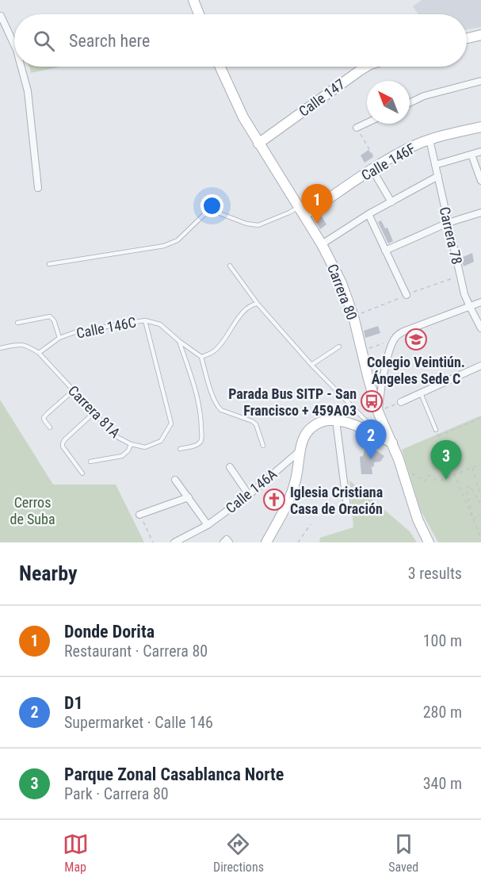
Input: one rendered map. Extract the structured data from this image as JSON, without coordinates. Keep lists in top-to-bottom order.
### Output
{
  "streets": {
    "street": [
      "Calle 147",
      "Calle 146F",
      "Carrera 78",
      "Carrera 80",
      "Calle 146A"
    ],
    "lane": ["Calle 146C", "Carrera 81A"]
  },
  "crossings": [
    ["Calle 147", "Carrera 80"],
    ["Calle 146F", "Carrera 78"],
    ["Calle 146F", "Carrera 80"],
    ["Calle 146C", "Carrera 81A"]
  ],
  "parks": ["Cerros de Suba"],
  "places": {
    "school or university": ["Colegio Veintiún. Ángeles Sede C"],
    "bus stop": ["Parada Bus SITP - San Francisco + 459A03"],
    "church": ["Iglesia Cristiana Casa de Oración"]
  },
  "north": "top left",
  "page": {
    "search": "Search here",
    "pins": ["1", "2", "3"],
    "heading": ["Nearby", "3 results"],
    "list": [
      {
        "mark": "1",
        "name": "Donde Dorita",
        "note": "Restaurant · Carrera 80",
        "value": "100 m"
      },
      {
        "mark": "2",
        "name": "D1",
        "note": "Supermarket · Calle 146",
        "value": "280 m"
      },
      {
        "mark": "3",
        "name": "Parque Zonal Casablanca Norte",
        "note": "Park · Carrera 80",
        "value": "340 m"
      }
    ],
    "nav": ["Map", "Directions", "Saved"]
  }
}
